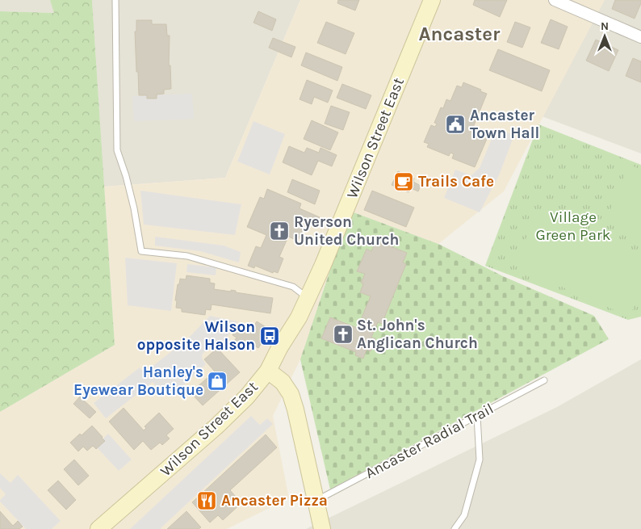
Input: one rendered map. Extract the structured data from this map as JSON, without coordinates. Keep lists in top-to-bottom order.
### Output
{
  "streets": {
    "main road": ["Wilson Street East"],
    "lane": ["Ancaster Radial Trail"]
  },
  "districts": ["Ancaster"],
  "parks": ["Village Green Park"],
  "places": {
    "public building": ["Ancaster Town Hall"],
    "cafe": ["Trails Cafe"],
    "church": ["Ryerson United Church", "St. John's Anglican Church"],
    "bus stop": ["Wilson opposite Halson"],
    "shop": ["Hanley's Eyewear Boutique"],
    "restaurant": ["Ancaster Pizza"]
  },
  "north": "top"
}
